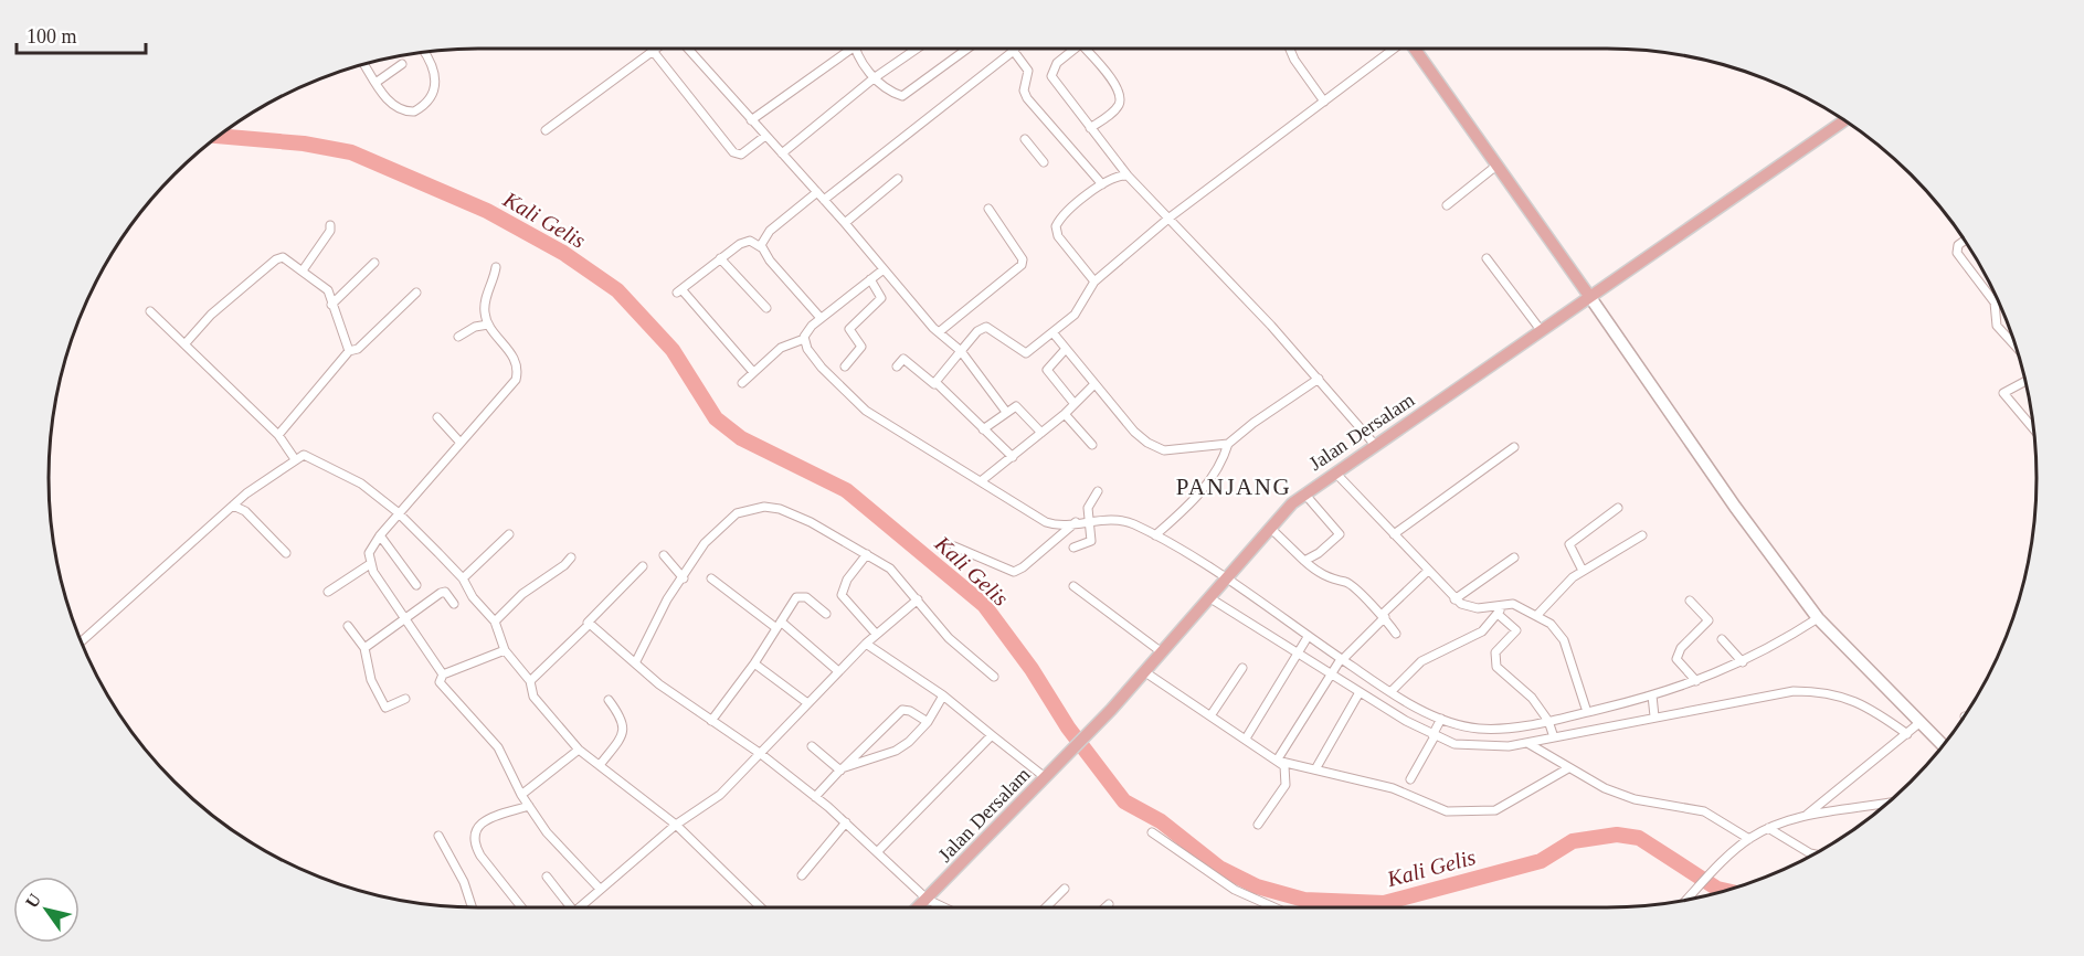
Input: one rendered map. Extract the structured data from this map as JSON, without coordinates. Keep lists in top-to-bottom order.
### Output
{
  "streets": {
    "main road": ["Jalan Dersalam"]
  },
  "districts": ["PANJANG"],
  "water": ["Kali Gelis"],
  "scale_bar": "100 m",
  "north": "top left"
}
